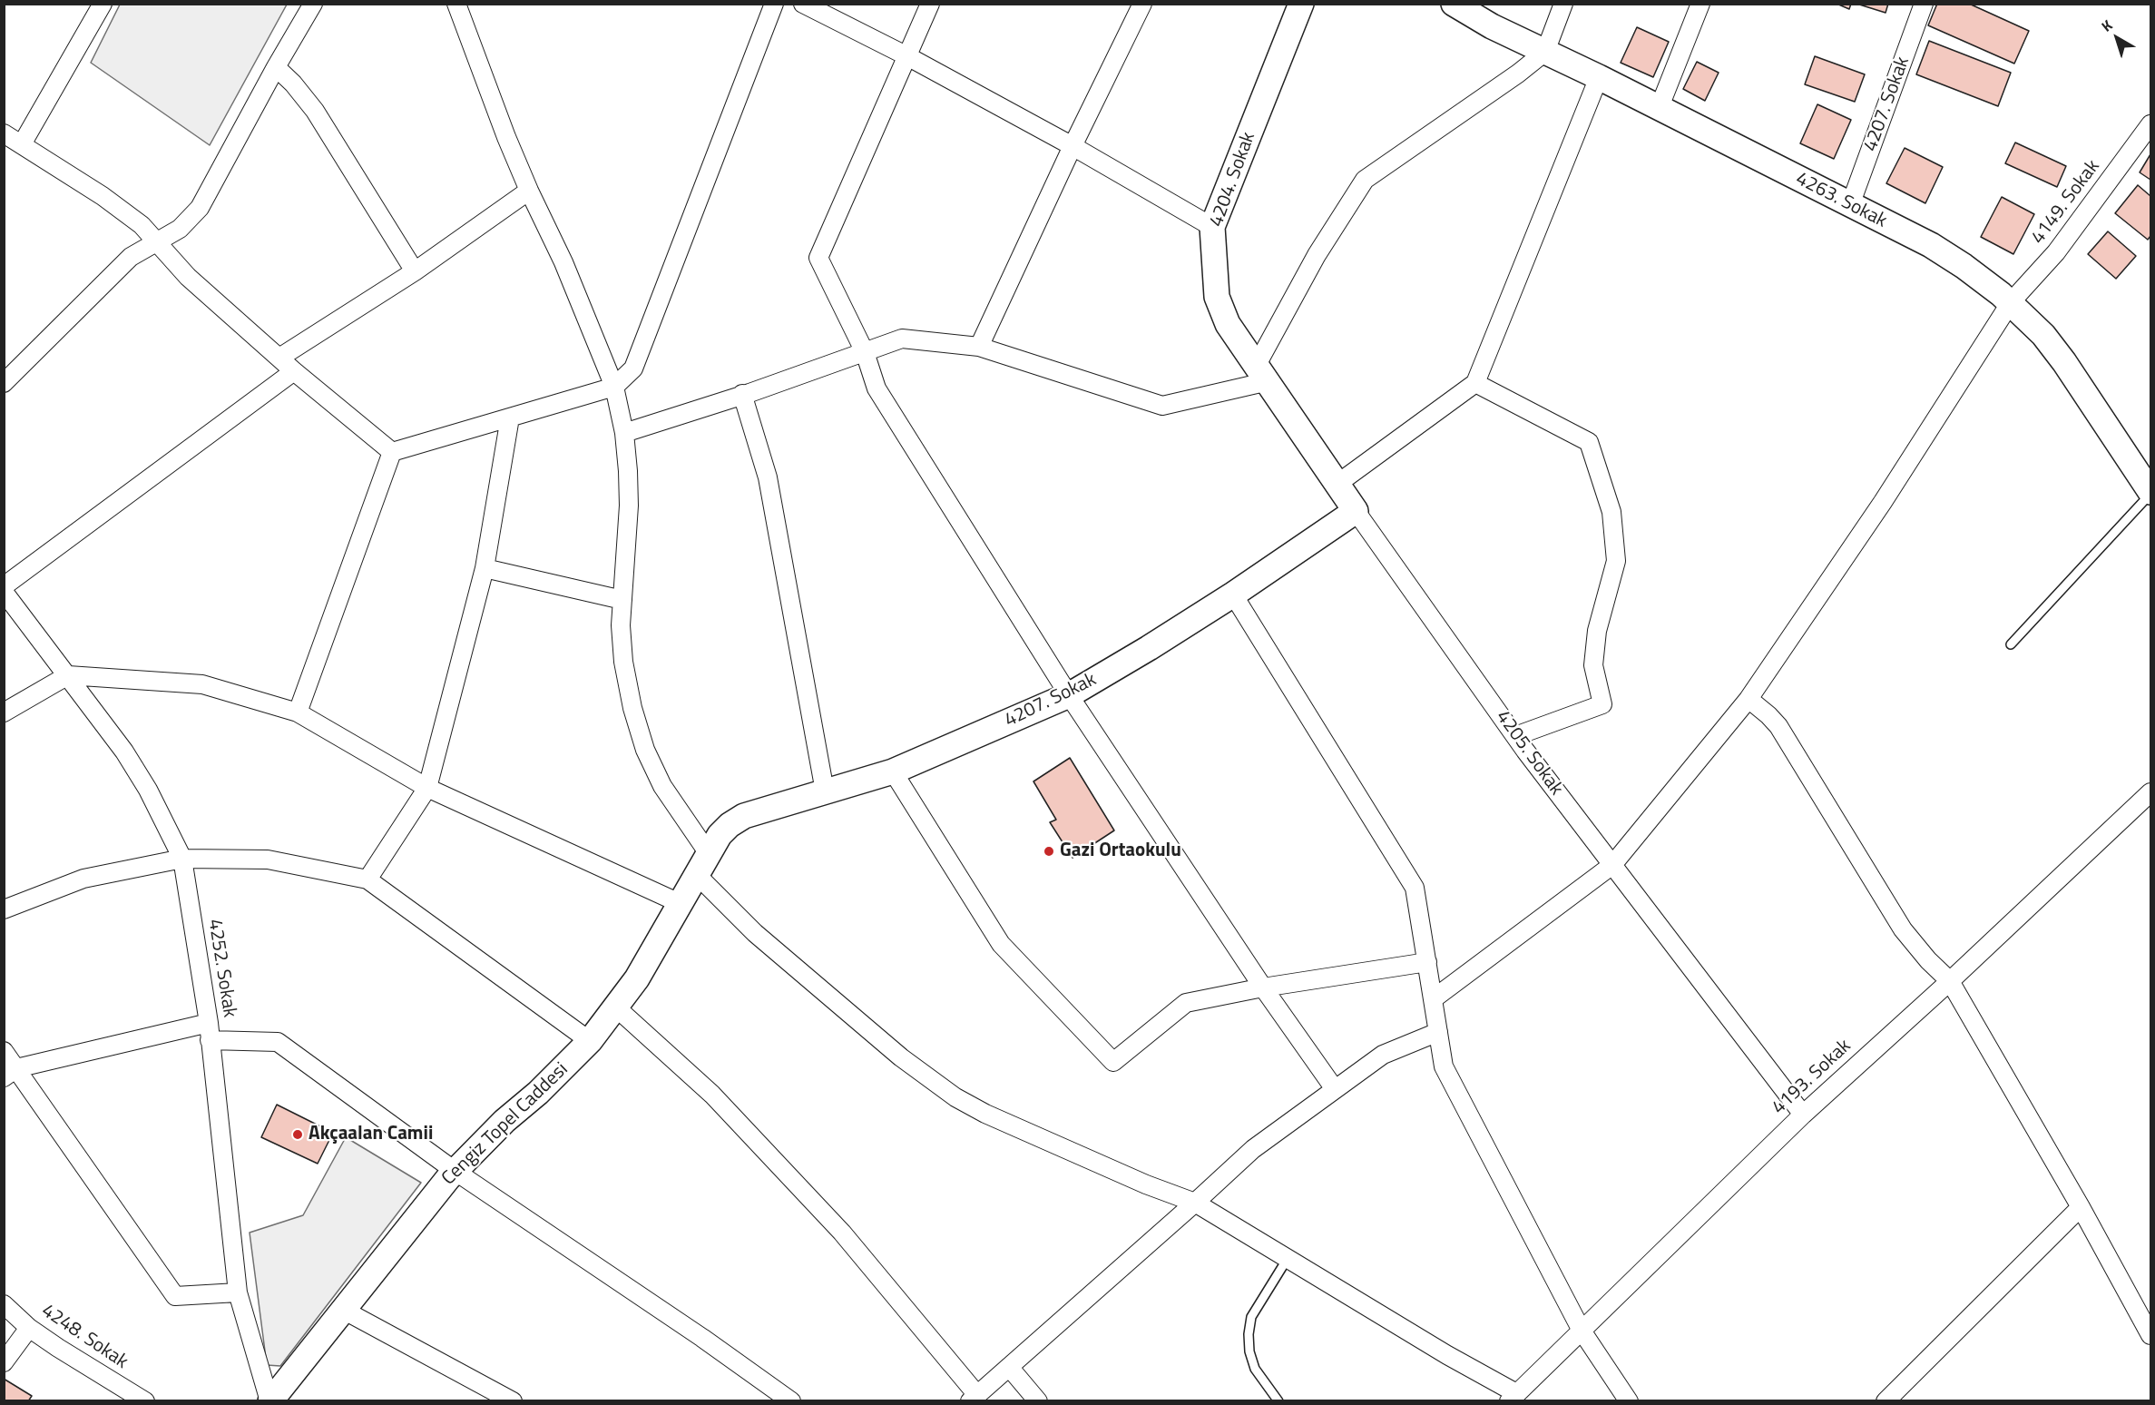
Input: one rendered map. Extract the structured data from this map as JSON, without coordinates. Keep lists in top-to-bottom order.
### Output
{
  "streets": {
    "street": [
      "4207. Sokak",
      "4204. Sokak",
      "4263. Sokak",
      "4149. Sokak",
      "4205. Sokak",
      "4252. Sokak",
      "4193. Sokak",
      "Cengiz Topel Caddesi",
      "4248. Sokak"
    ]
  },
  "crossings": [
    ["4207. Sokak", "4263. Sokak"],
    ["4207. Sokak", "4205. Sokak"],
    ["4207. Sokak", "Cengiz Topel Caddesi"],
    ["4204. Sokak", "4205. Sokak"],
    ["4263. Sokak", "4149. Sokak"],
    ["4149. Sokak", "4205. Sokak"],
    ["4205. Sokak", "4193. Sokak"],
    ["4252. Sokak", "Cengiz Topel Caddesi"]
  ],
  "places": ["Gazi Ortaokulu", "Akçaalan Camii"],
  "north": "top left"
}
